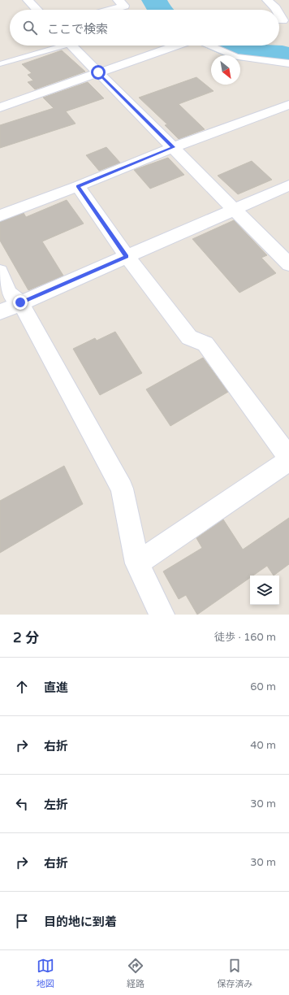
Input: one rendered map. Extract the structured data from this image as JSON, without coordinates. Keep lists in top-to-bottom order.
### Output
{
  "north": "bottom right",
  "page": {
    "search": "ここで検索",
    "heading": ["2 分", "徒歩 · 160 m"],
    "list": [
      ["直進", "60 m"],
      ["右折", "40 m"],
      ["左折", "30 m"],
      ["右折", "30 m"],
      "目的地に到着"
    ],
    "nav": ["地図", "経路", "保存済み"]
  }
}
